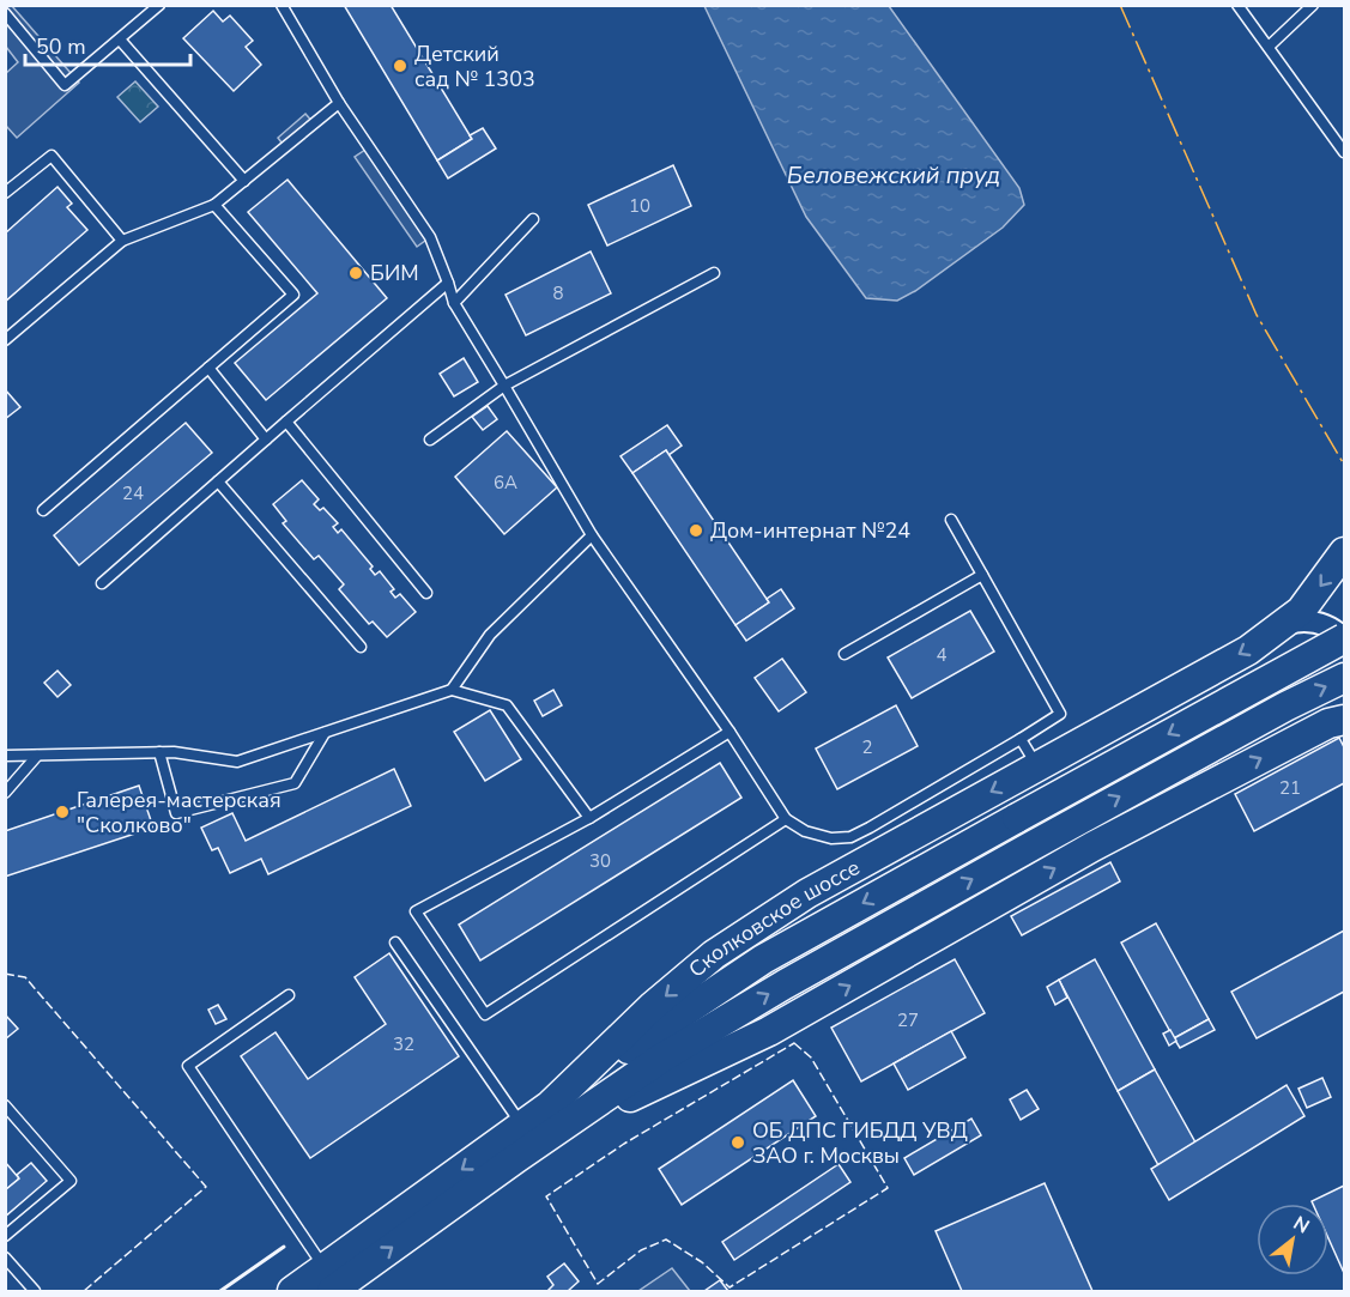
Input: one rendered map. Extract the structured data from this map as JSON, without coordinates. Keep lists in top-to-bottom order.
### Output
{
  "streets": {
    "main road": ["Сколковское шоссе"]
  },
  "water": ["Беловежский пруд"],
  "places": [
    "Детский сад № 1303",
    "БИМ",
    "Дом-интернат №24",
    "Галерея-мастерская \"Сколково\"",
    "ОБ ДПС ГИБДД УВД ЗАО г. Москвы"
  ],
  "house_numbers": [
    "10",
    "8",
    "6А",
    "24",
    "4",
    "2",
    "21",
    "30",
    "27",
    "32"
  ],
  "scale_bar": "50 m",
  "north": "top right"
}
